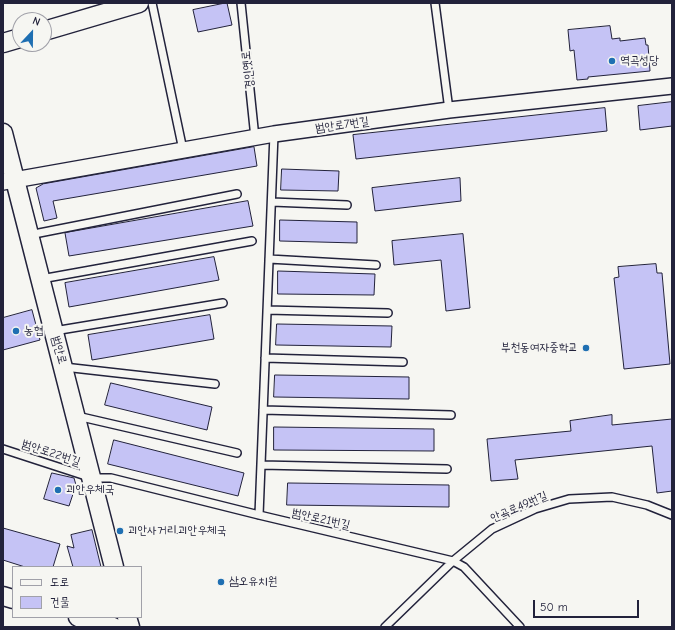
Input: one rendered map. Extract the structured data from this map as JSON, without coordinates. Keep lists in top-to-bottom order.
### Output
{
  "streets": {
    "street": ["범안로7번길", "범안로"],
    "lane": [
      "경인옛로",
      "범안로22번길",
      "안곡로49번길",
      "범안로21번길"
    ]
  },
  "crossings": [
    ["경인옛로", "범안로7번길"],
    ["범안로7번길", "범안로"],
    ["범안로", "범안로22번길"],
    ["범안로", "범안로21번길"],
    ["범안로22번길", "범안로21번길"],
    ["안곡로49번길", "범안로21번길"]
  ],
  "places": [
    "역곡성당",
    "농협",
    "부천동여자중학교",
    "괴안우체국",
    "괴안사거리.괴안우체국",
    "삼오유치원"
  ],
  "legend": ["도로", "건물"],
  "scale_bar": "50 m",
  "north": "top"
}
